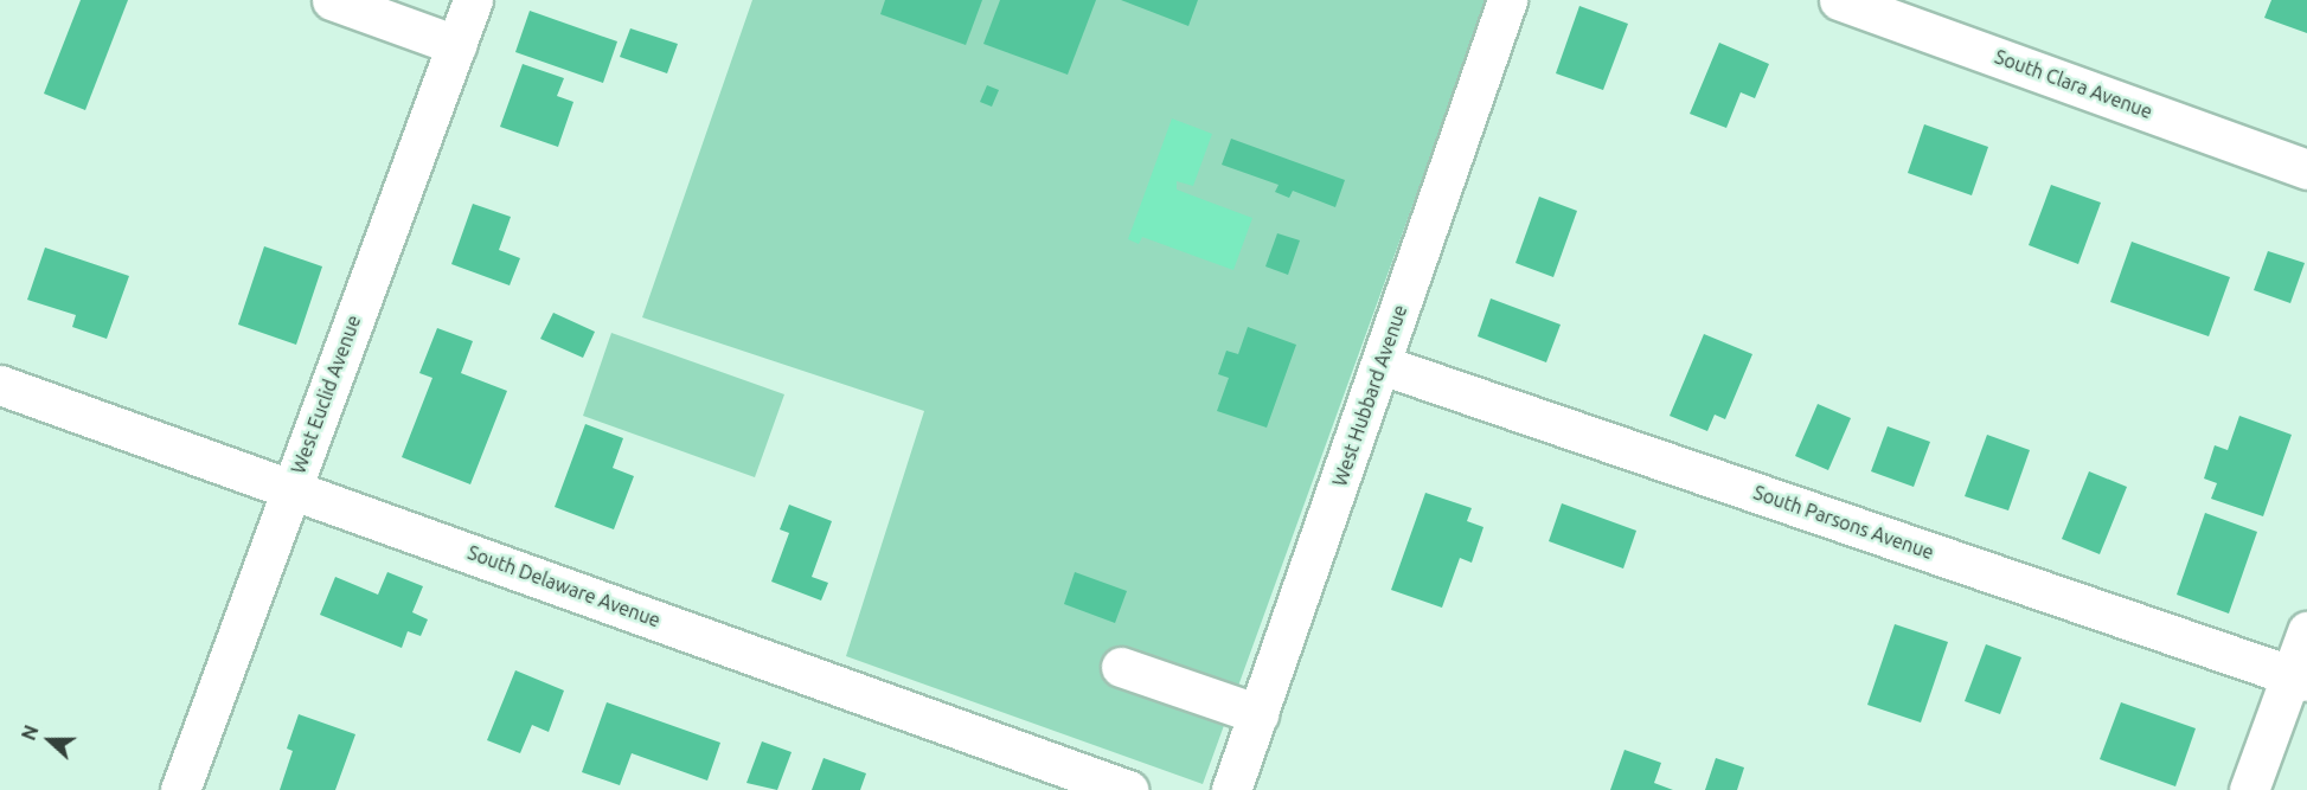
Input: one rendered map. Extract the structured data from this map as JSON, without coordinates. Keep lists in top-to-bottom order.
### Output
{
  "streets": {
    "street": [
      "South Clara Avenue",
      "West Euclid Avenue",
      "West Hubbard Avenue",
      "South Parsons Avenue",
      "South Delaware Avenue"
    ]
  },
  "crossings": [
    ["West Euclid Avenue", "South Delaware Avenue"],
    ["West Hubbard Avenue", "South Parsons Avenue"]
  ],
  "north": "left"
}
